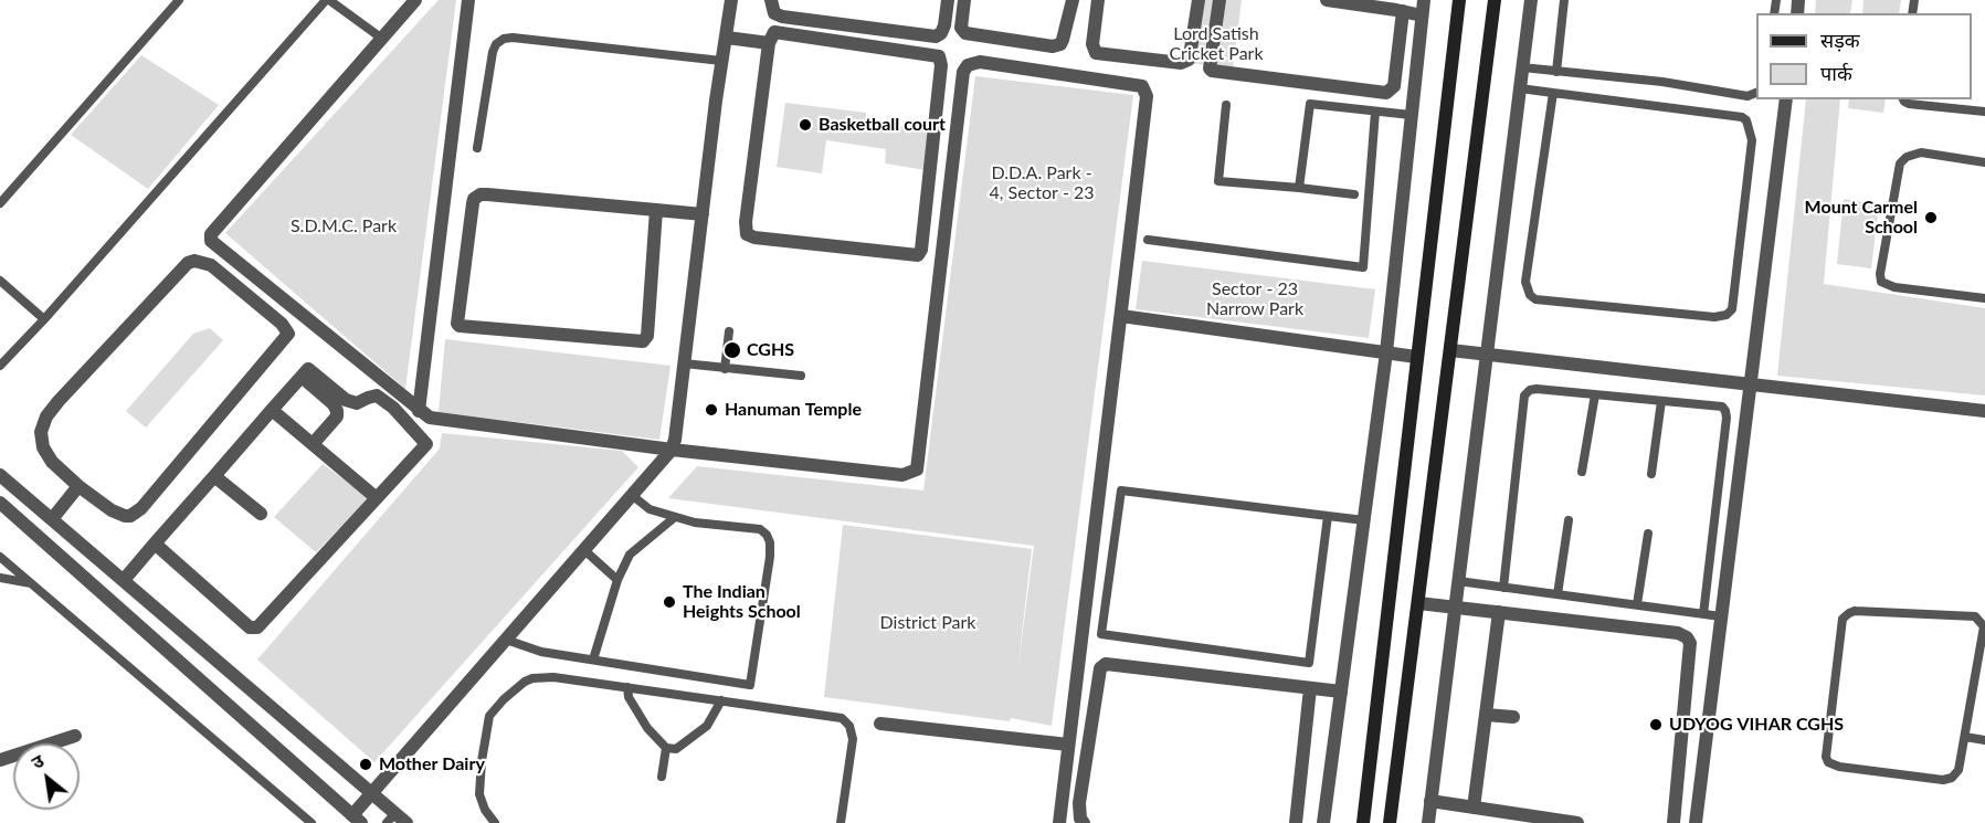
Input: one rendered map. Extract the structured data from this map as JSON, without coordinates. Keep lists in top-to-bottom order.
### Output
{
  "parks": [
    "Lord Satish Cricket Park",
    "D.D.A. Park - 4, Sector - 23",
    "S.D.M.C. Park",
    "Sector - 23 Narrow Park",
    "District Park"
  ],
  "places": [
    "Basketball court",
    "Mount Carmel School",
    "CGHS",
    "Hanuman Temple",
    "The Indian Heights School",
    "UDYOG VIHAR CGHS",
    "Mother Dairy"
  ],
  "legend": ["सड़क", "पार्क"],
  "north": "top left"
}
